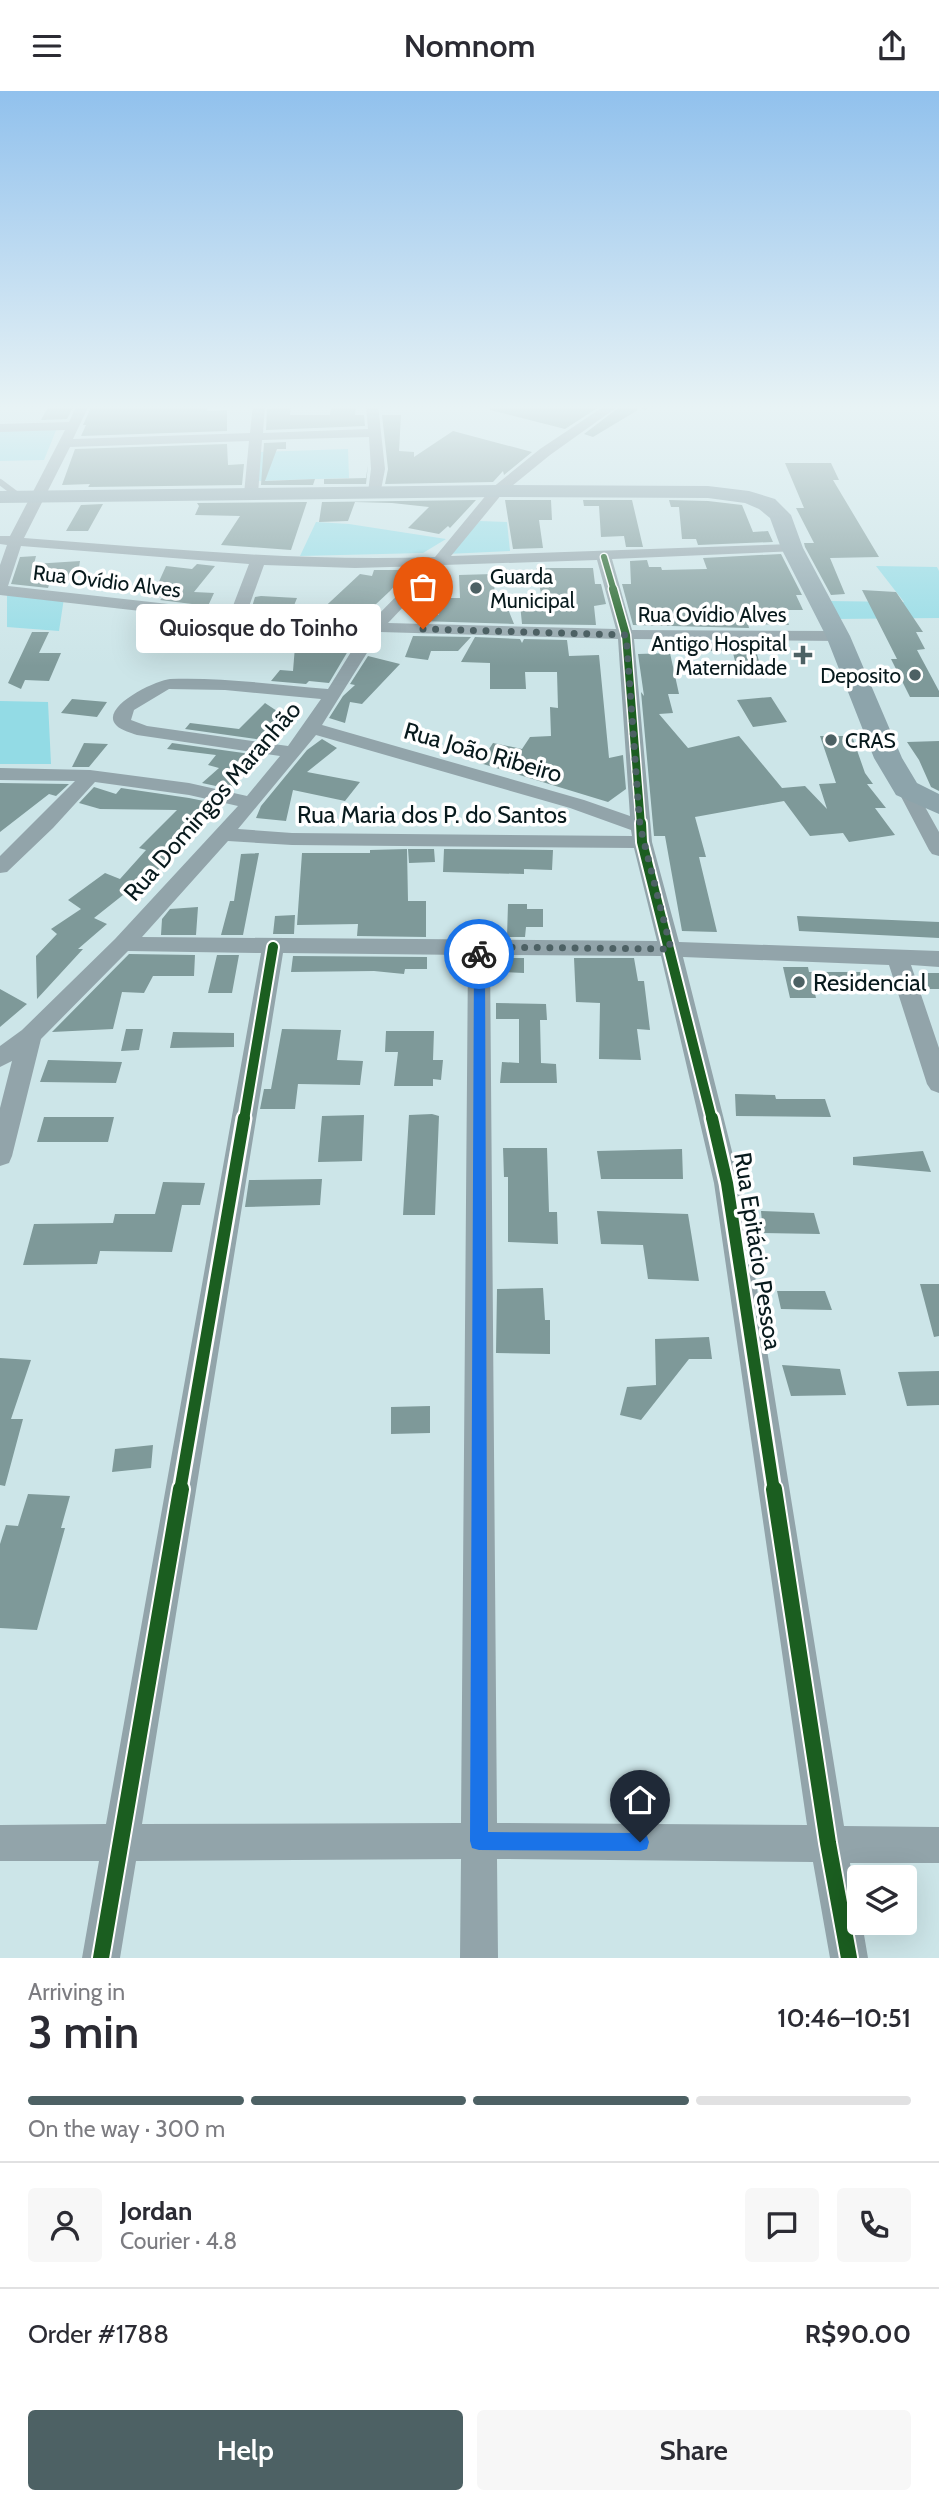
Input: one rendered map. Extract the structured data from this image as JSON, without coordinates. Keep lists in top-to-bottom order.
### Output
{
  "streets": {
    "street": [
      "Rua Ovídio Alves",
      "Rua João Ribeiro",
      "Rua Domingos Maranhão",
      "Rua Maria dos P. do Santos",
      "Rua Epitácio Pessoa"
    ]
  },
  "crossings": [
    ["Rua Ovídio Alves", "Rua Domingos Maranhão"],
    ["Rua Ovídio Alves", "Rua Epitácio Pessoa"],
    ["Rua João Ribeiro", "Rua Domingos Maranhão"],
    ["Rua João Ribeiro", "Rua Maria dos P. do Santos"],
    ["Rua João Ribeiro", "Rua Epitácio Pessoa"],
    ["Rua Domingos Maranhão", "Rua Maria dos P. do Santos"],
    ["Rua Maria dos P. do Santos", "Rua Epitácio Pessoa"]
  ],
  "places": {
    "other": [
      "Guarda Municipal",
      "Quiosque do Toinho",
      "Deposito",
      "CRAS",
      "Residencial"
    ],
    "health": ["Antigo Hospital Maternidade"]
  },
  "page": {
    "header": "Nomnom",
    "bubble": "Quiosque do Toinho",
    "heading": ["3 min", "Arriving in", "10:46–10:51"],
    "panel": [
      "Jordan",
      "Courier · 4.8",
      "Order #1788",
      "R$90.00"
    ],
    "bar": "On the way · 300 m",
    "buttons": ["Help", "Share"]
  }
}
